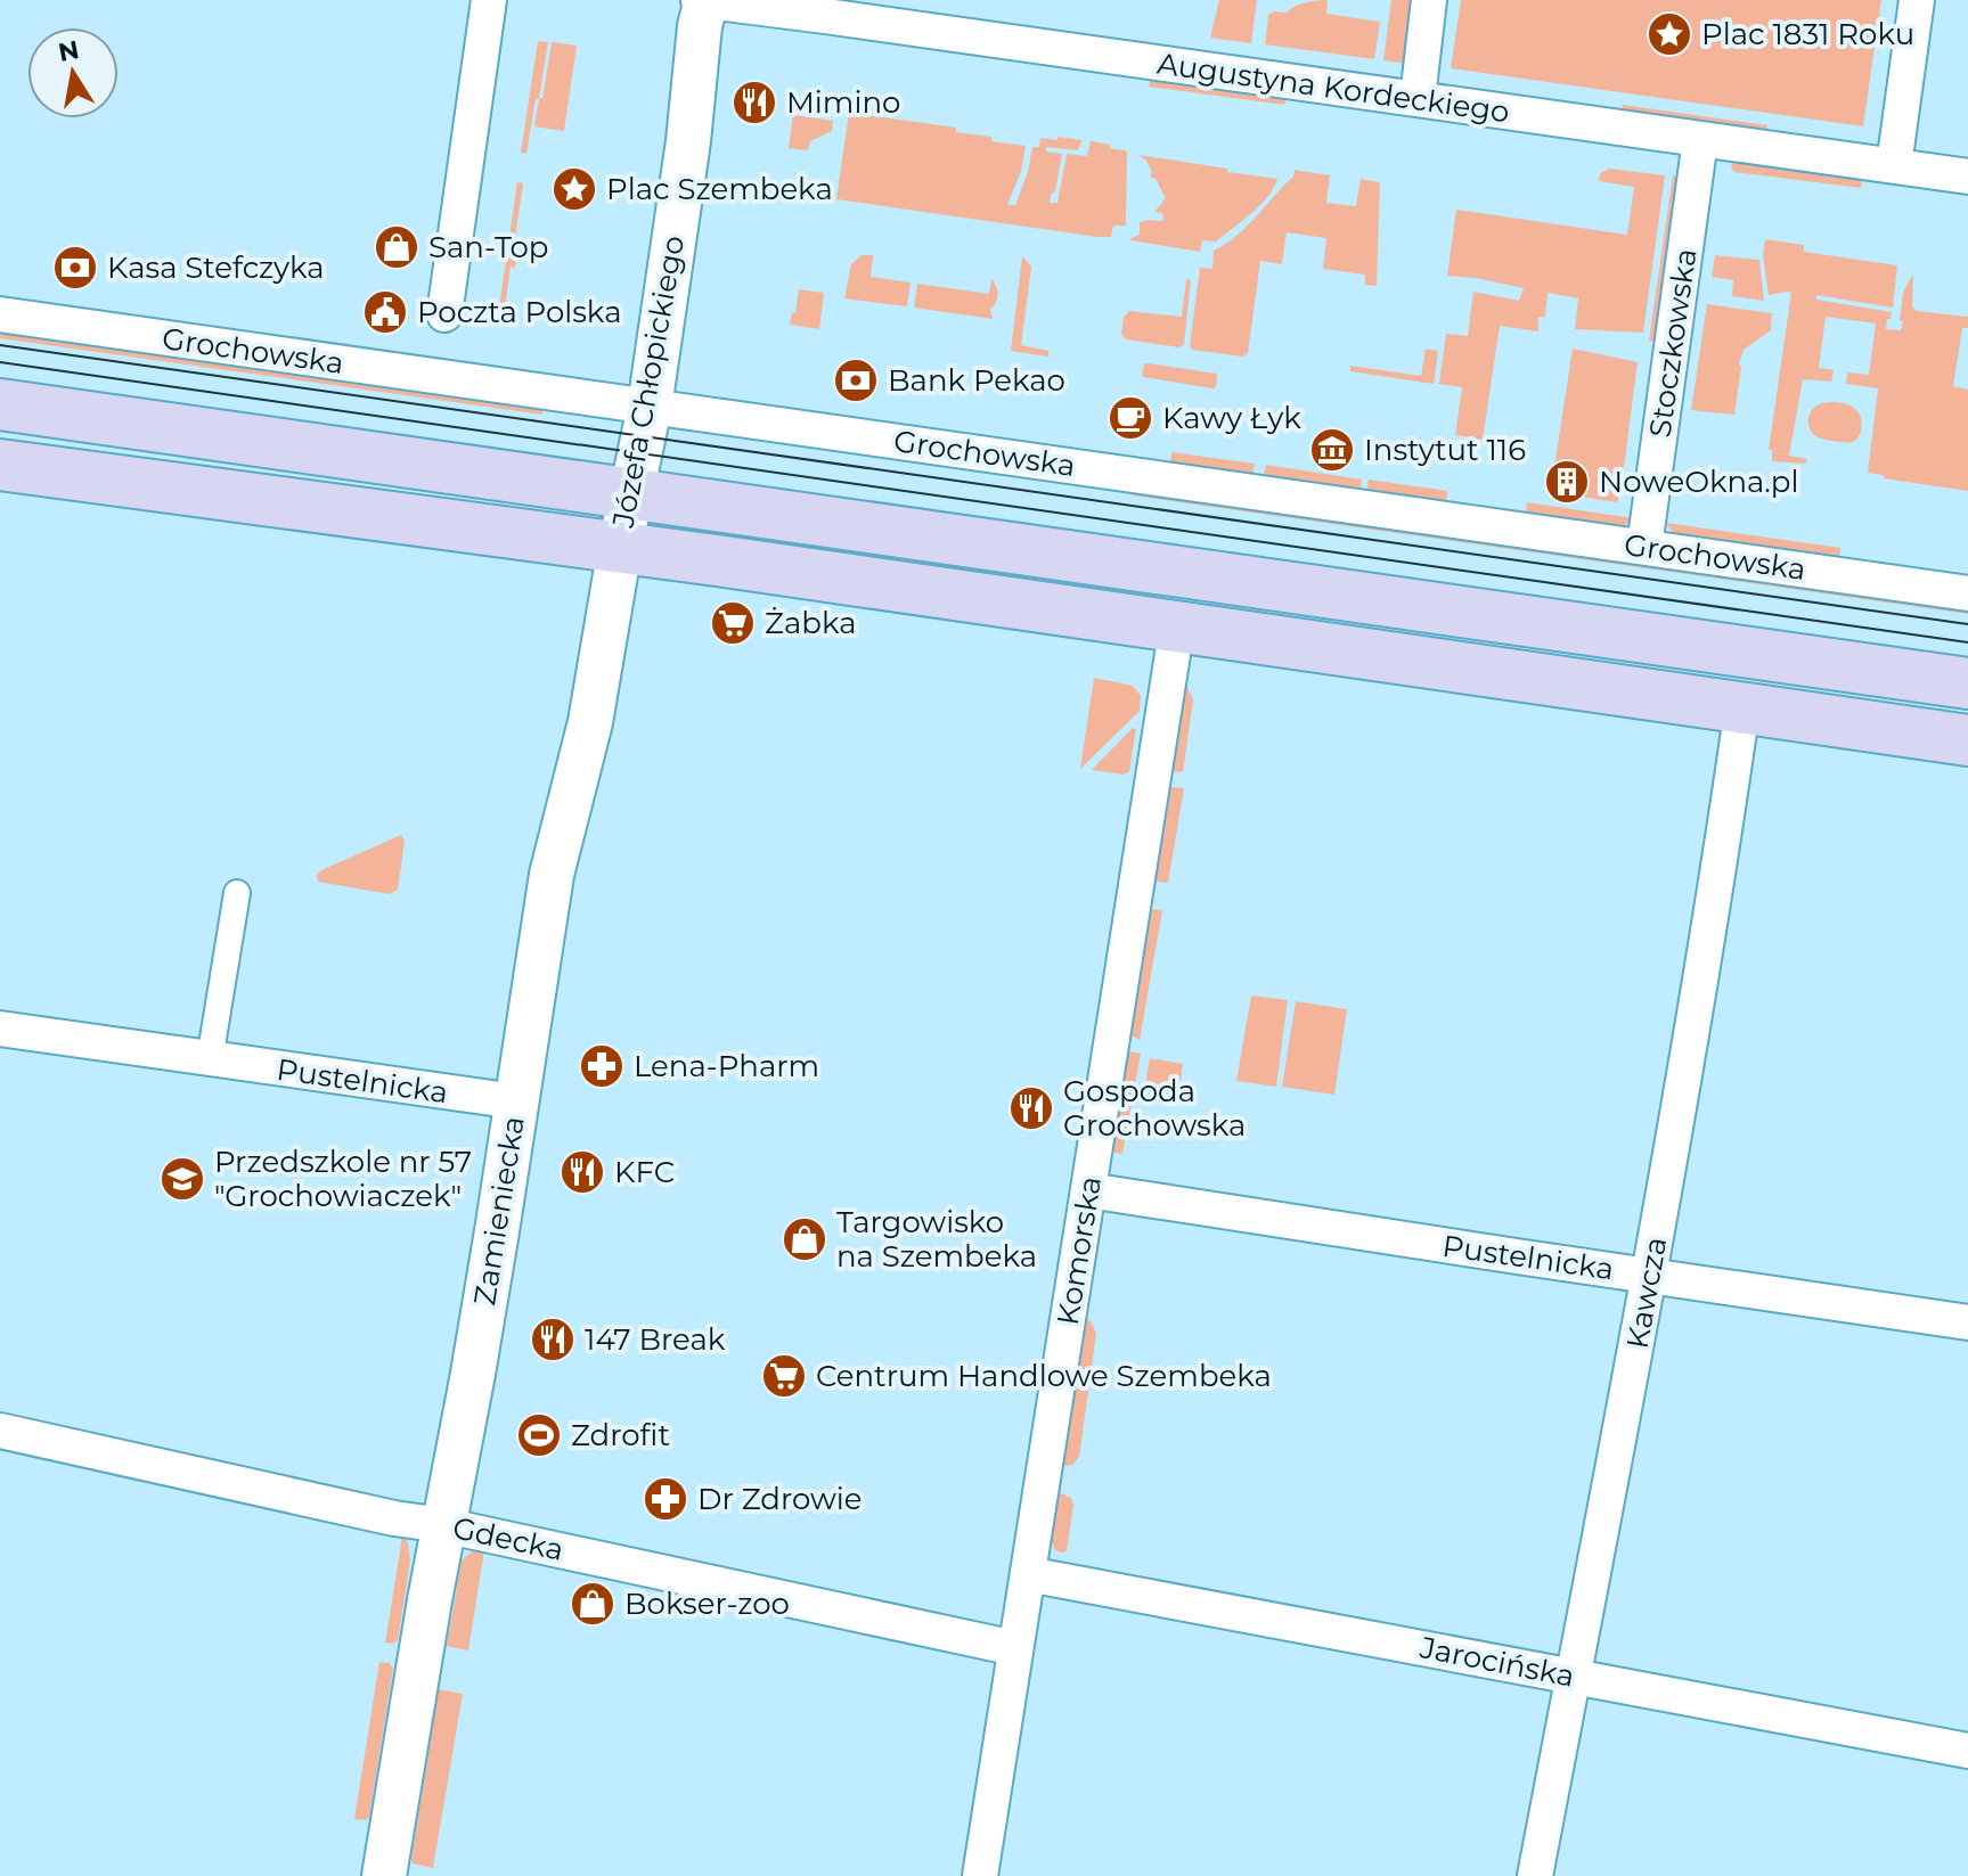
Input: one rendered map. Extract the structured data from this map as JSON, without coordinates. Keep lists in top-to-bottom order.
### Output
{
  "streets": {
    "street": [
      "Augustyna Kordeckiego",
      "Stoczkowska",
      "Grochowska",
      "Józefa Chłopickiego",
      "Pustelnicka",
      "Zamieniecka",
      "Komorska",
      "Kawcza",
      "Gdecka",
      "Jarocińska"
    ]
  },
  "crossings": [
    ["Augustyna Kordeckiego", "Stoczkowska"],
    ["Augustyna Kordeckiego", "Józefa Chłopickiego"],
    ["Stoczkowska", "Grochowska"],
    ["Grochowska", "Józefa Chłopickiego"],
    ["Józefa Chłopickiego", "Zamieniecka"],
    ["Pustelnicka", "Zamieniecka"],
    ["Pustelnicka", "Komorska"],
    ["Pustelnicka", "Kawcza"],
    ["Zamieniecka", "Gdecka"],
    ["Komorska", "Gdecka"],
    ["Komorska", "Jarocińska"],
    ["Kawcza", "Jarocińska"]
  ],
  "places": {
    "place": ["Plac 1831 Roku", "Plac Szembeka"],
    "restaurant": [
      "Mimino",
      "Gospoda Grochowska",
      "KFC",
      "147 Break"
    ],
    "shop": ["San-Top", "Targowisko na Szembeka", "Bokser-zoo"],
    "bank": ["Kasa Stefczyka", "Bank Pekao"],
    "public building": ["Poczta Polska"],
    "cafe": ["Kawy Łyk"],
    "museum": ["Instytut 116"],
    "building": ["NoweOkna.pl"],
    "supermarket": ["Żabka", "Centrum Handlowe Szembeka"],
    "pharmacy": ["Lena-Pharm", "Dr Zdrowie"],
    "school or university": ["Przedszkole nr 57 \"Grochowiaczek\""],
    "sports": ["Zdrofit"]
  },
  "north": "top"
}
